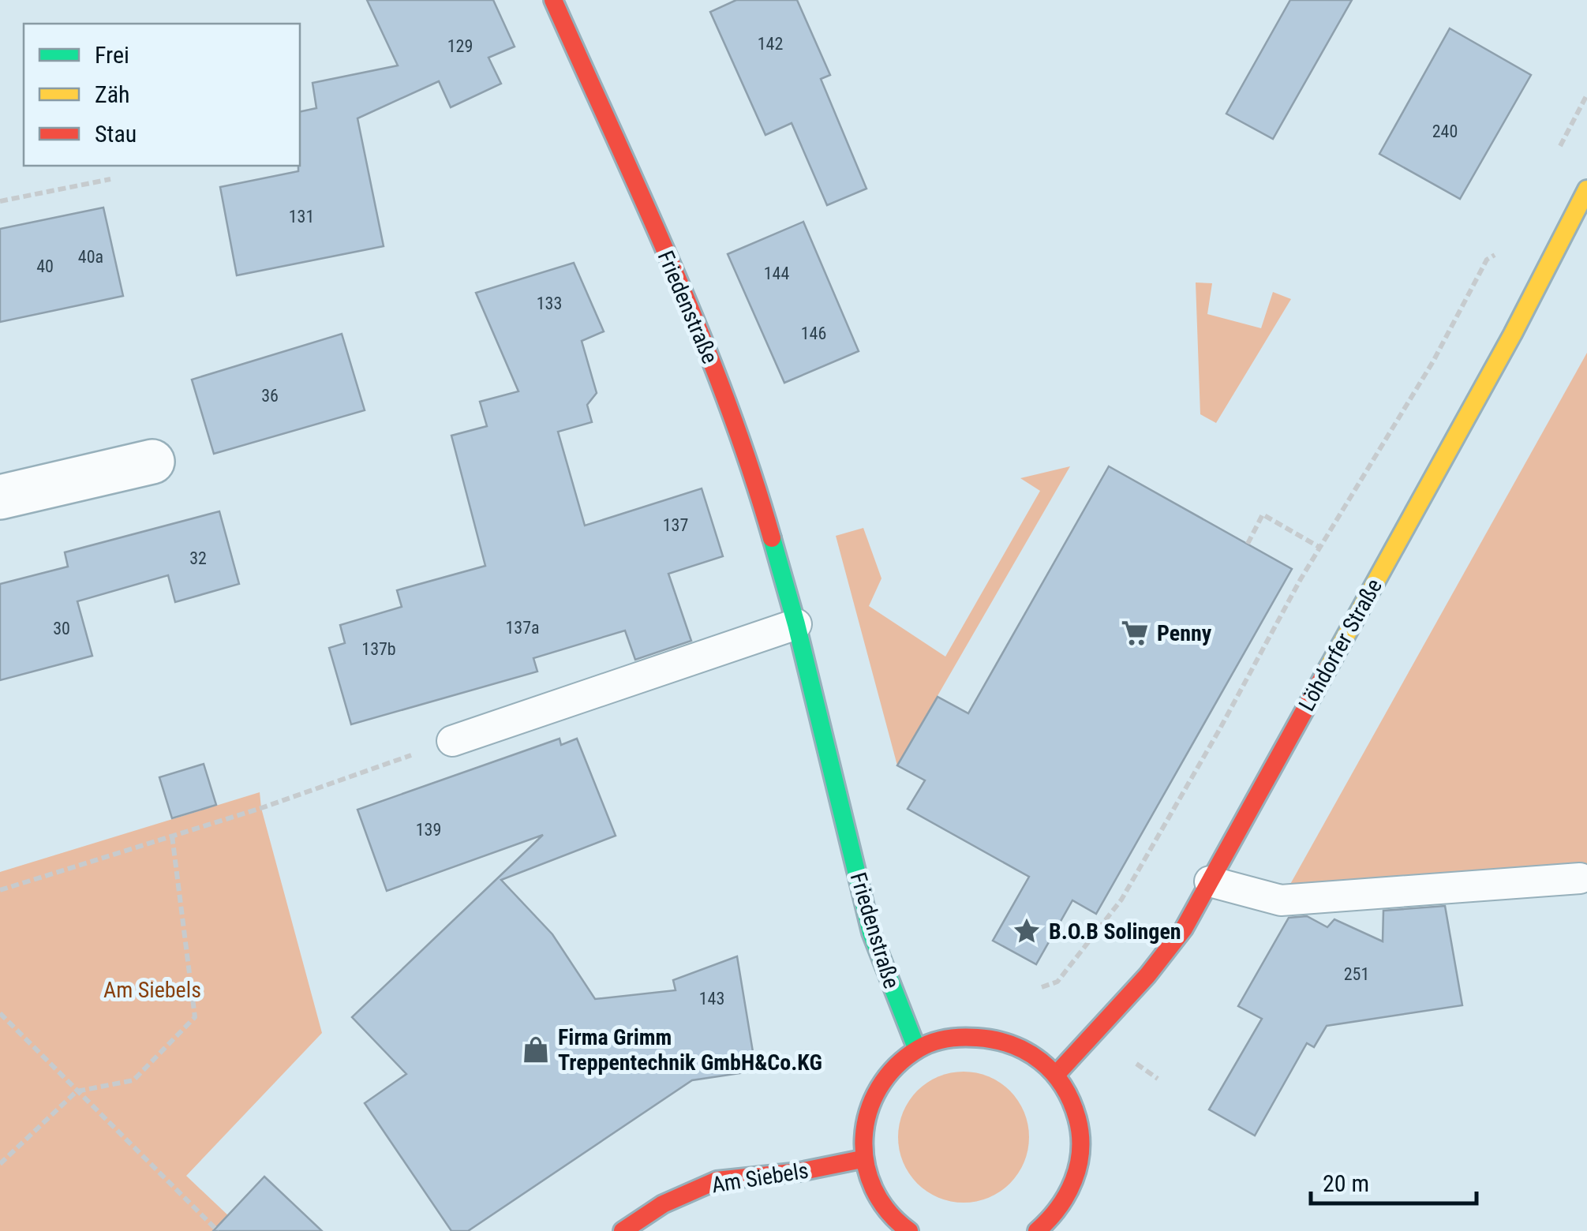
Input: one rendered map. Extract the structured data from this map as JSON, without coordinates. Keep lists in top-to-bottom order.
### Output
{
  "streets": {
    "main road": ["Friedenstraße", "Löhdorfer Straße", "Am Siebels"]
  },
  "parks": ["Am Siebels"],
  "places": {
    "supermarket": ["Penny"],
    "place": ["B.O.B Solingen"],
    "shop": ["Firma Grimm Treppentechnik GmbH&Co.KG"]
  },
  "house_numbers": [
    "142",
    "129",
    "240",
    "131",
    "40a",
    "40",
    "144",
    "133",
    "146",
    "36",
    "137",
    "32",
    "137a",
    "30",
    "137b",
    "139",
    "251",
    "143"
  ],
  "legend": ["Frei", "Zäh", "Stau"],
  "scale_bar": "20 m"
}
